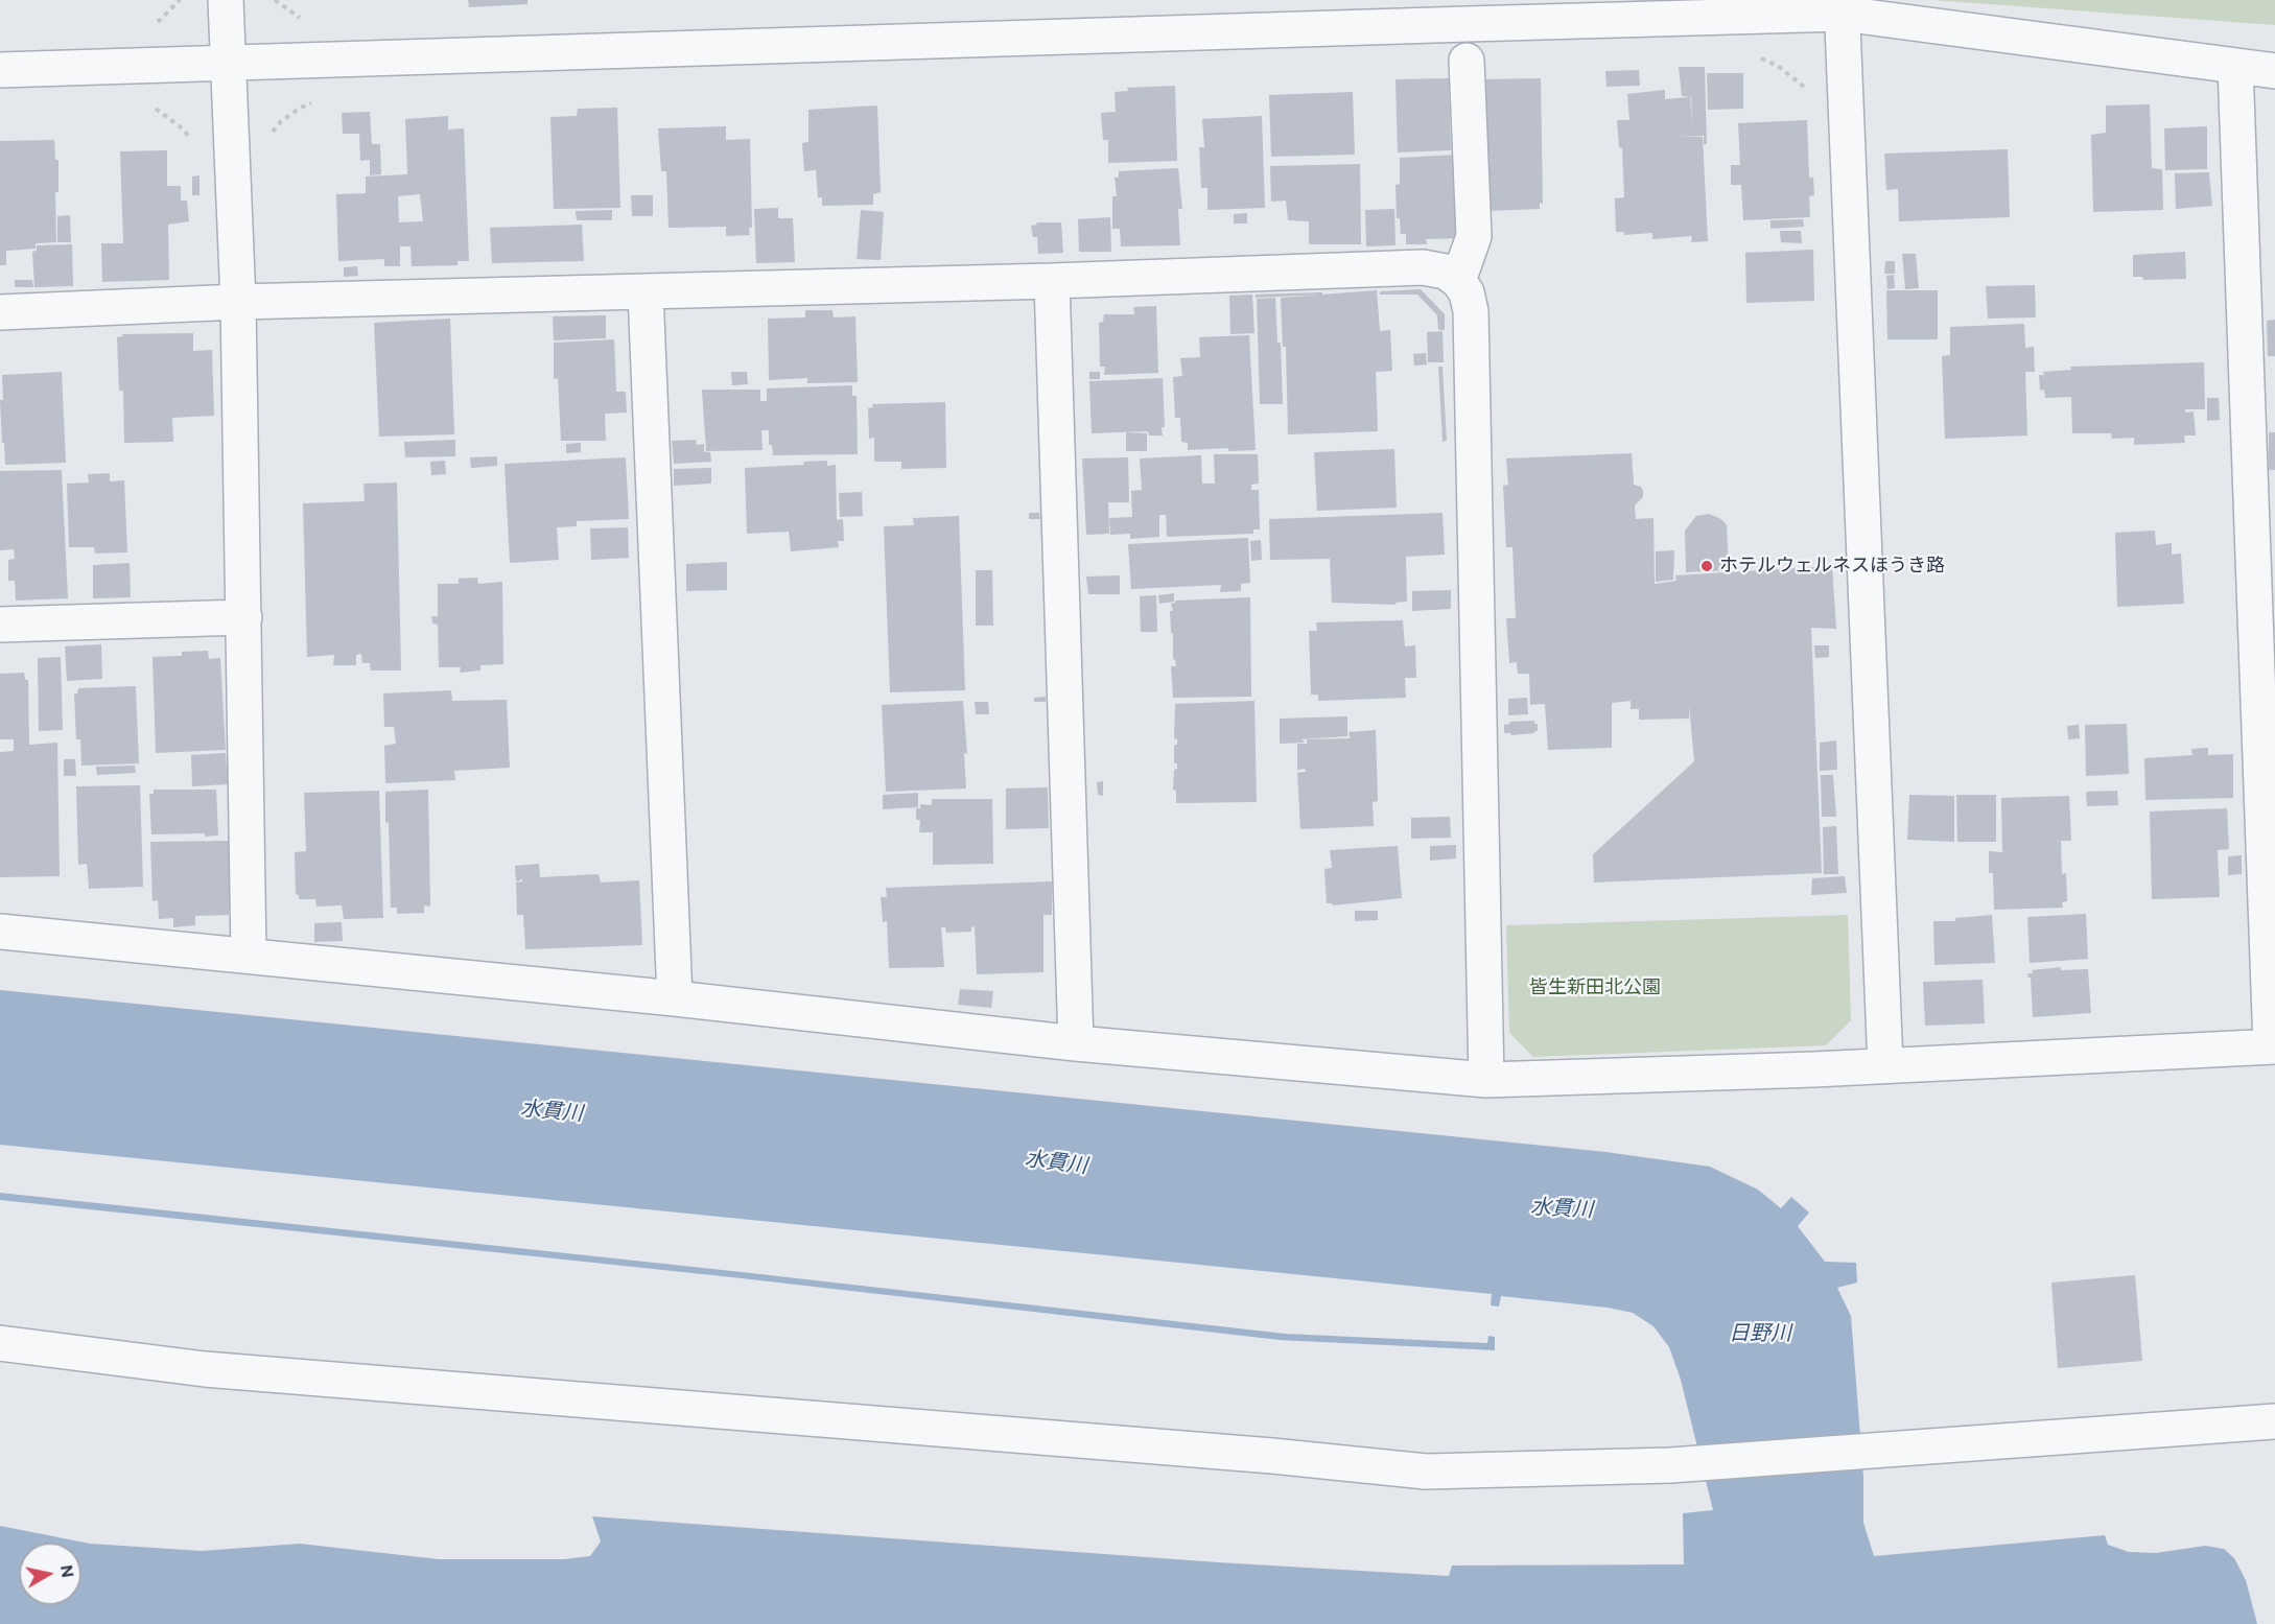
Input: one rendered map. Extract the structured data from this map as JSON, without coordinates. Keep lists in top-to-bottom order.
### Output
{
  "water": ["水貫川", "日野川"],
  "parks": ["皆生新田北公園"],
  "places": ["ホテルウェルネスほうき路"],
  "north": "right"
}
